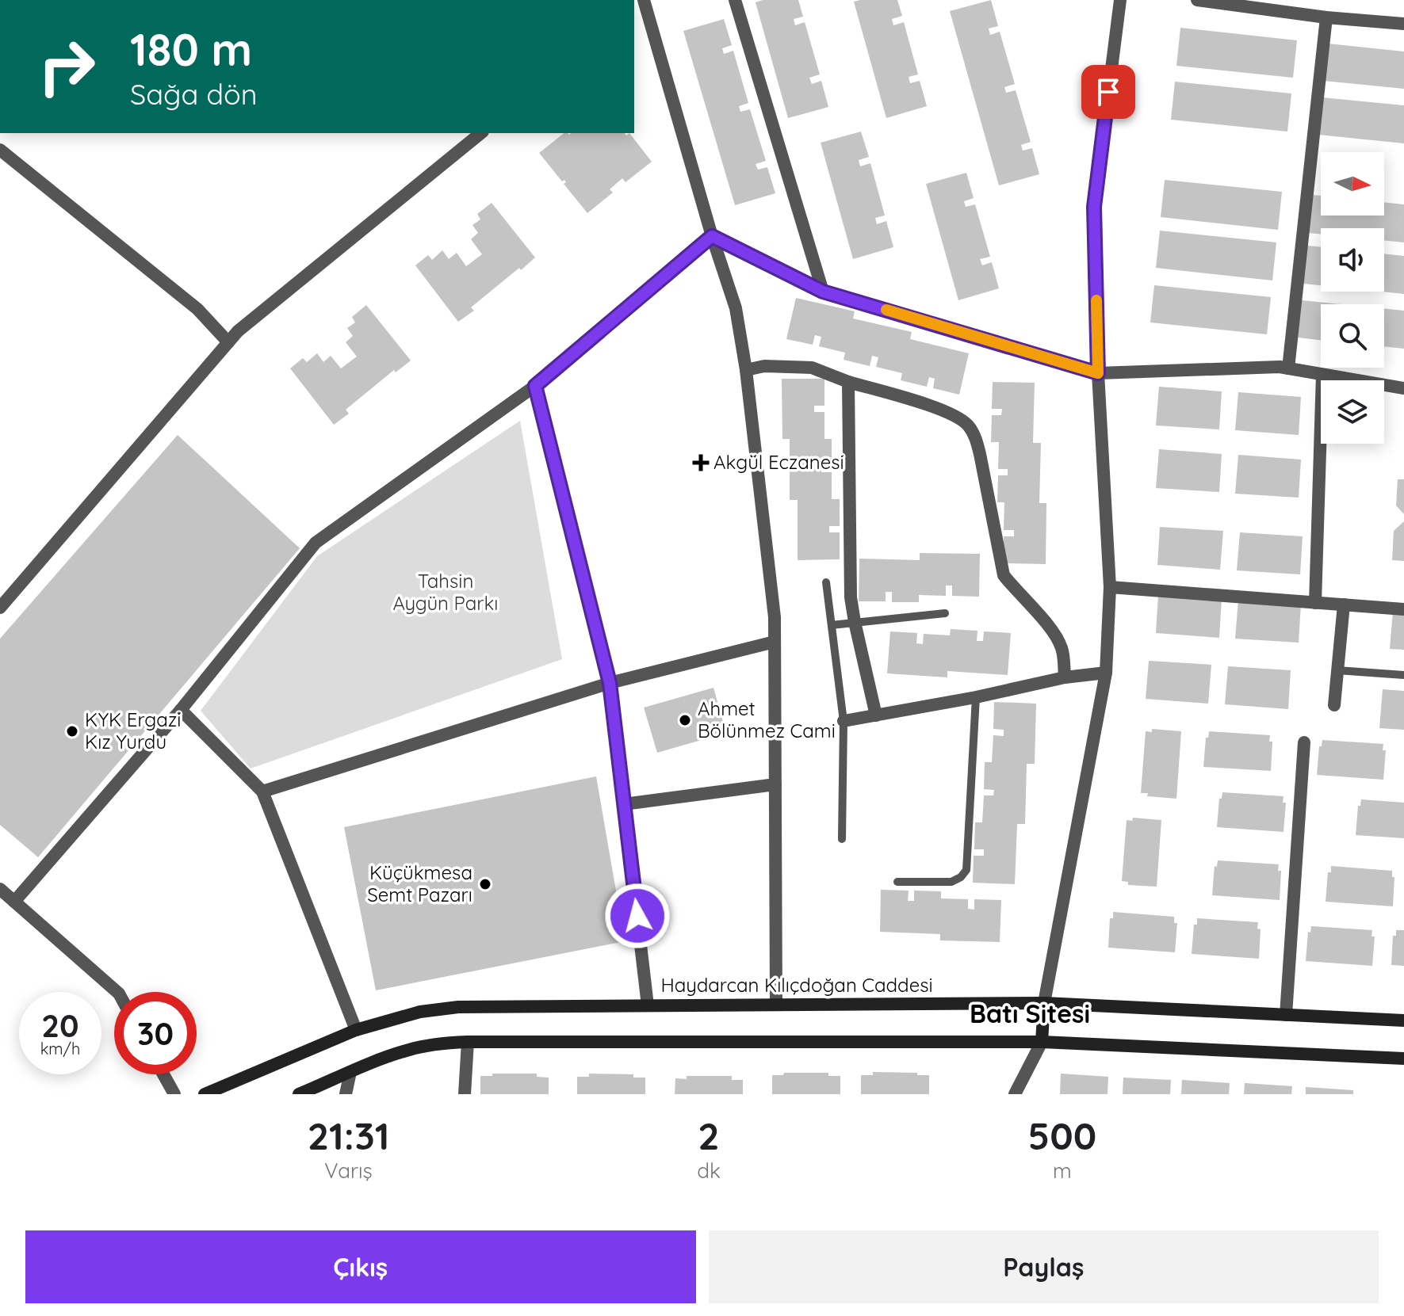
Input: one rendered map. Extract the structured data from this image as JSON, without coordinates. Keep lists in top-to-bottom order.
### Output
{
  "streets": {
    "main road": ["Haydarcan Kılıçdoğan Caddesi"]
  },
  "districts": ["Batı Sitesi"],
  "parks": ["Tahsin Aygün Parkı"],
  "places": {
    "health": ["Akgül Eczanesi"],
    "other": ["Ahmet Bölünmez Cami", "KYK Ergazi Kız Yurdu", "Küçükmesa Semt Pazarı"]
  },
  "north": "right",
  "page": {
    "turn": ["180 m", "Sağa dön"],
    "speed": "20 km/h",
    "limit": "30",
    "eta": [
      "21:31",
      "Varış",
      "2",
      "dk",
      "500",
      "m"
    ],
    "buttons": ["Çıkış", "Paylaş"]
  }
}
